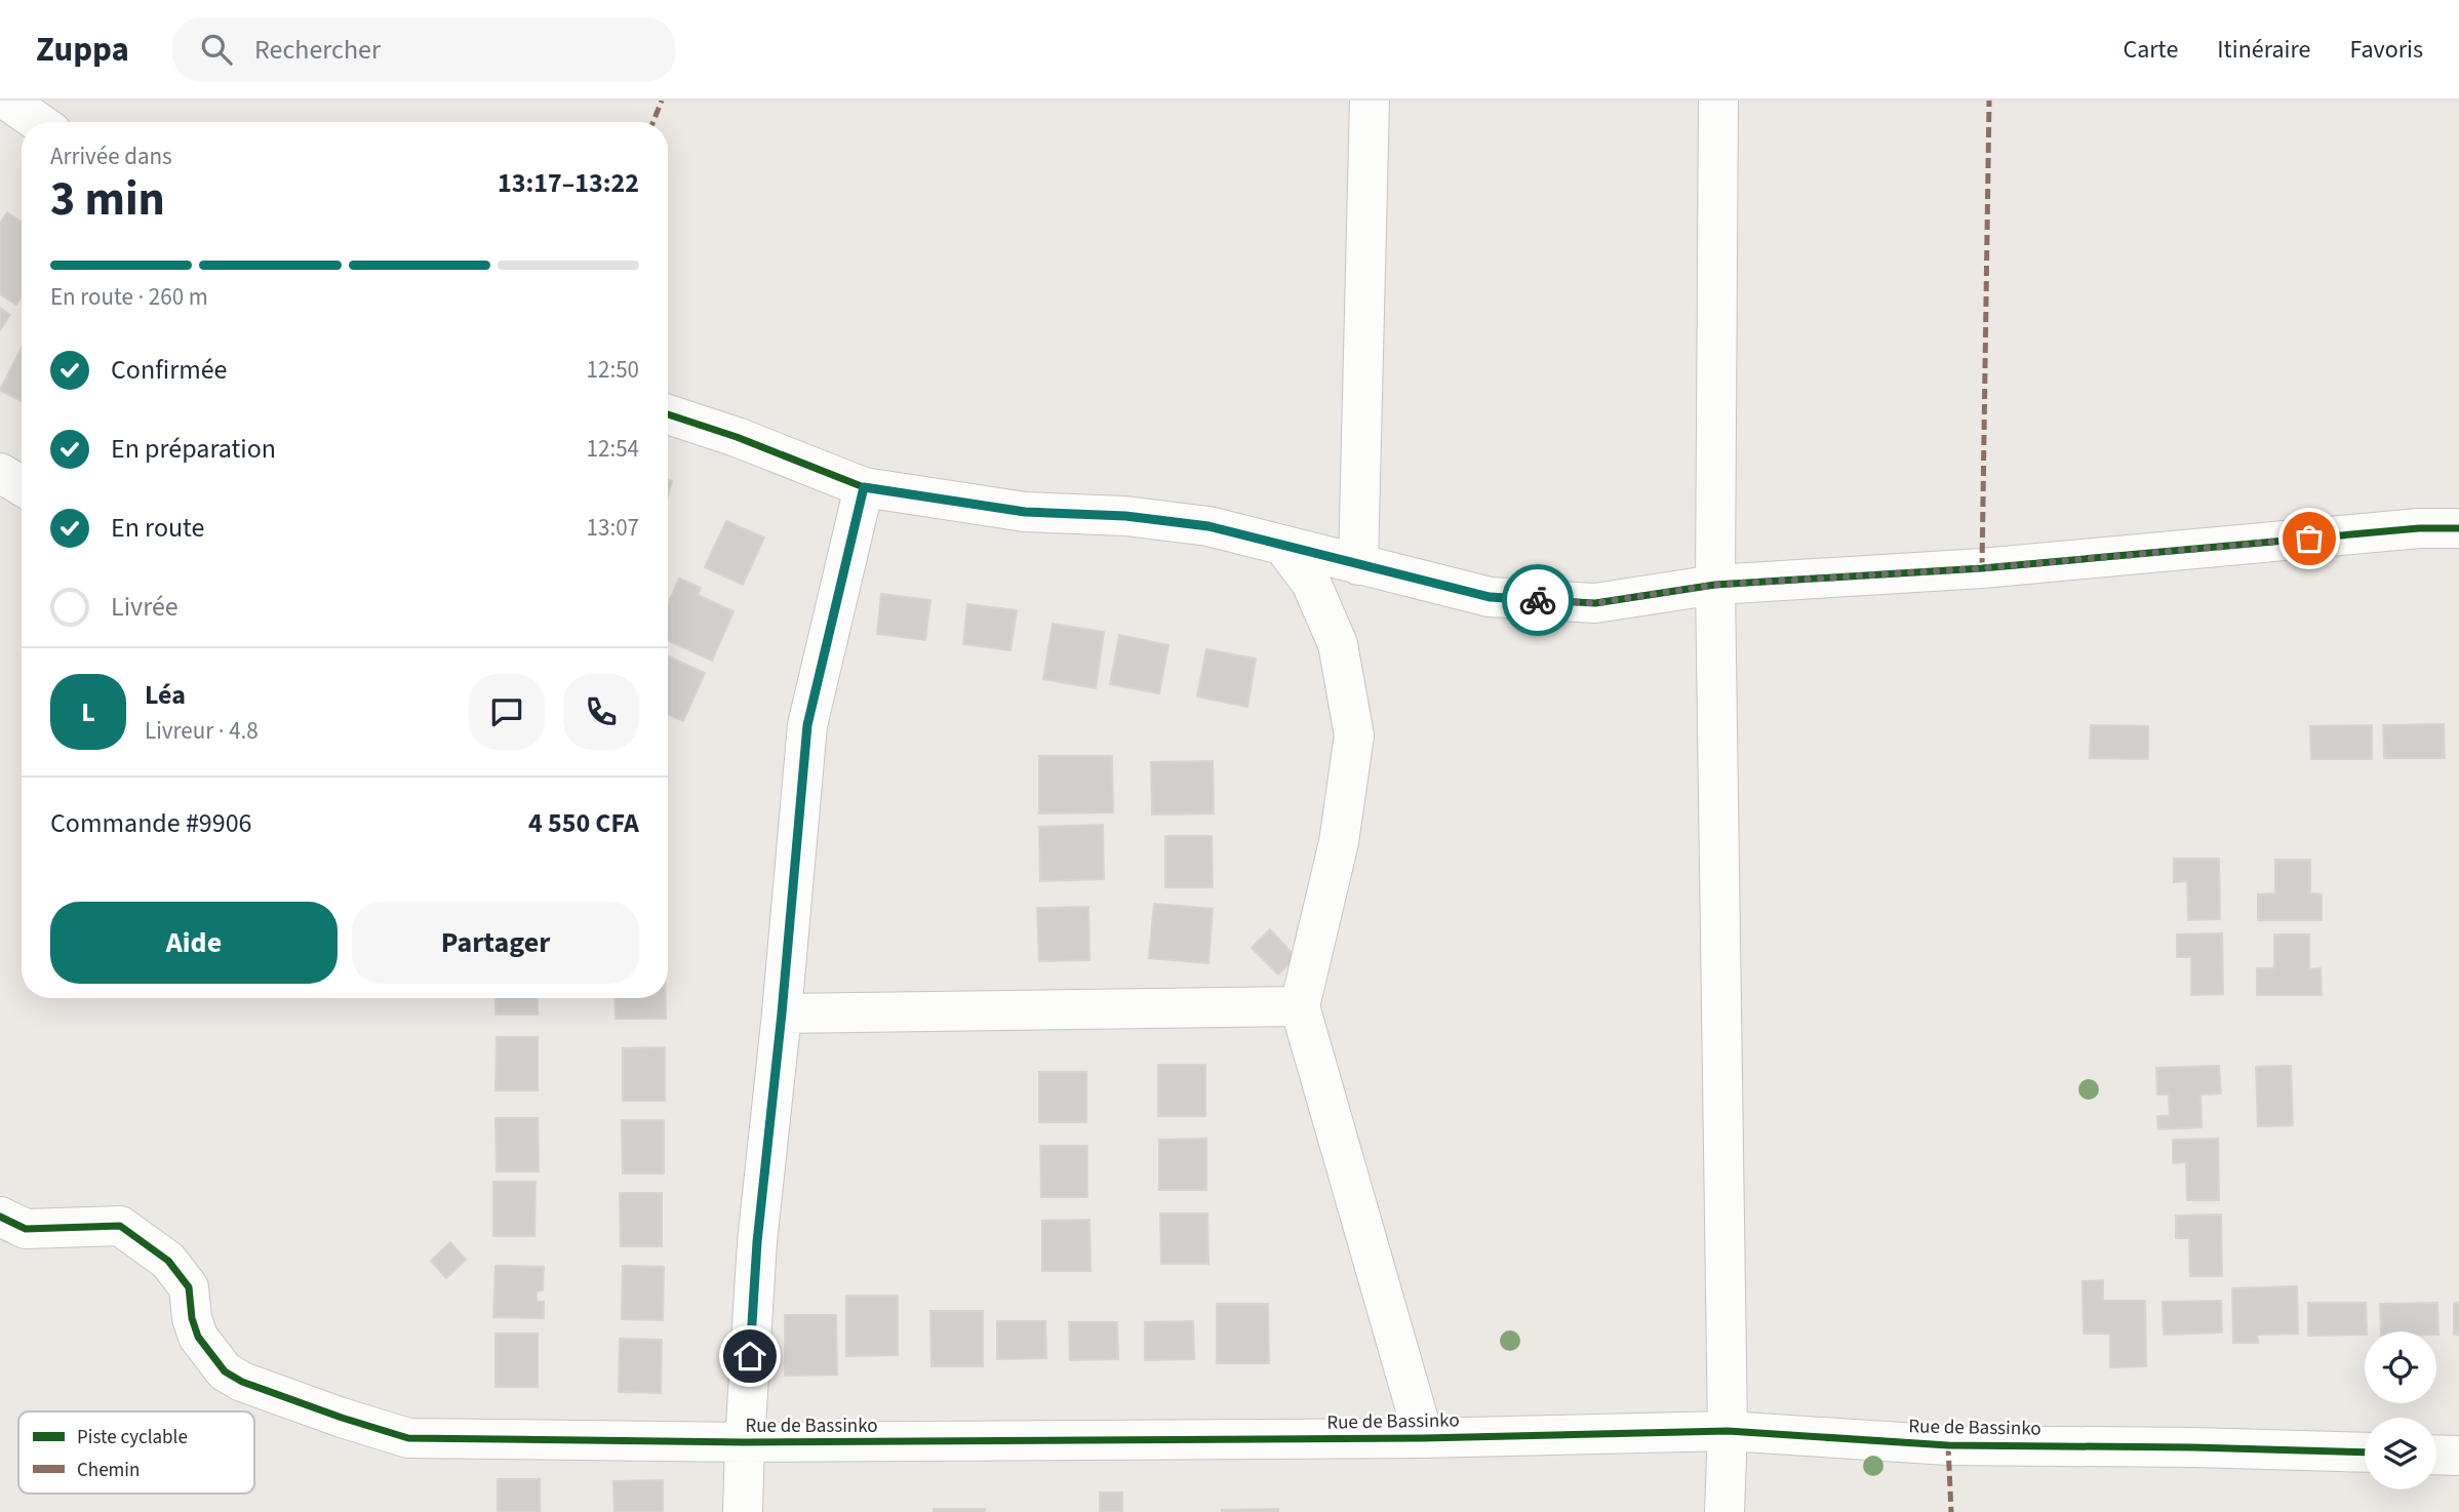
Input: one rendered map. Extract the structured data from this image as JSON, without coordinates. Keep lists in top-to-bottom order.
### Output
{
  "streets": {
    "street": ["Rue de Bassinko"]
  },
  "legend": ["Piste cyclable", "Chemin"],
  "page": {
    "header": "Zuppa",
    "search": "Rechercher",
    "nav": ["Carte", "Itinéraire", "Favoris"],
    "heading": ["3 min", "Arrivée dans", "13:17–13:22"],
    "panel": [
      "Léa",
      "Livreur · 4.8",
      "Commande #9906",
      "4 550 CFA"
    ],
    "bar": "En route · 260 m",
    "list": [
      ["Confirmée", "12:50"],
      ["En préparation", "12:54"],
      ["En route", "13:07"],
      "Livrée"
    ],
    "round": "L",
    "buttons": ["Aide", "Partager"]
  }
}
